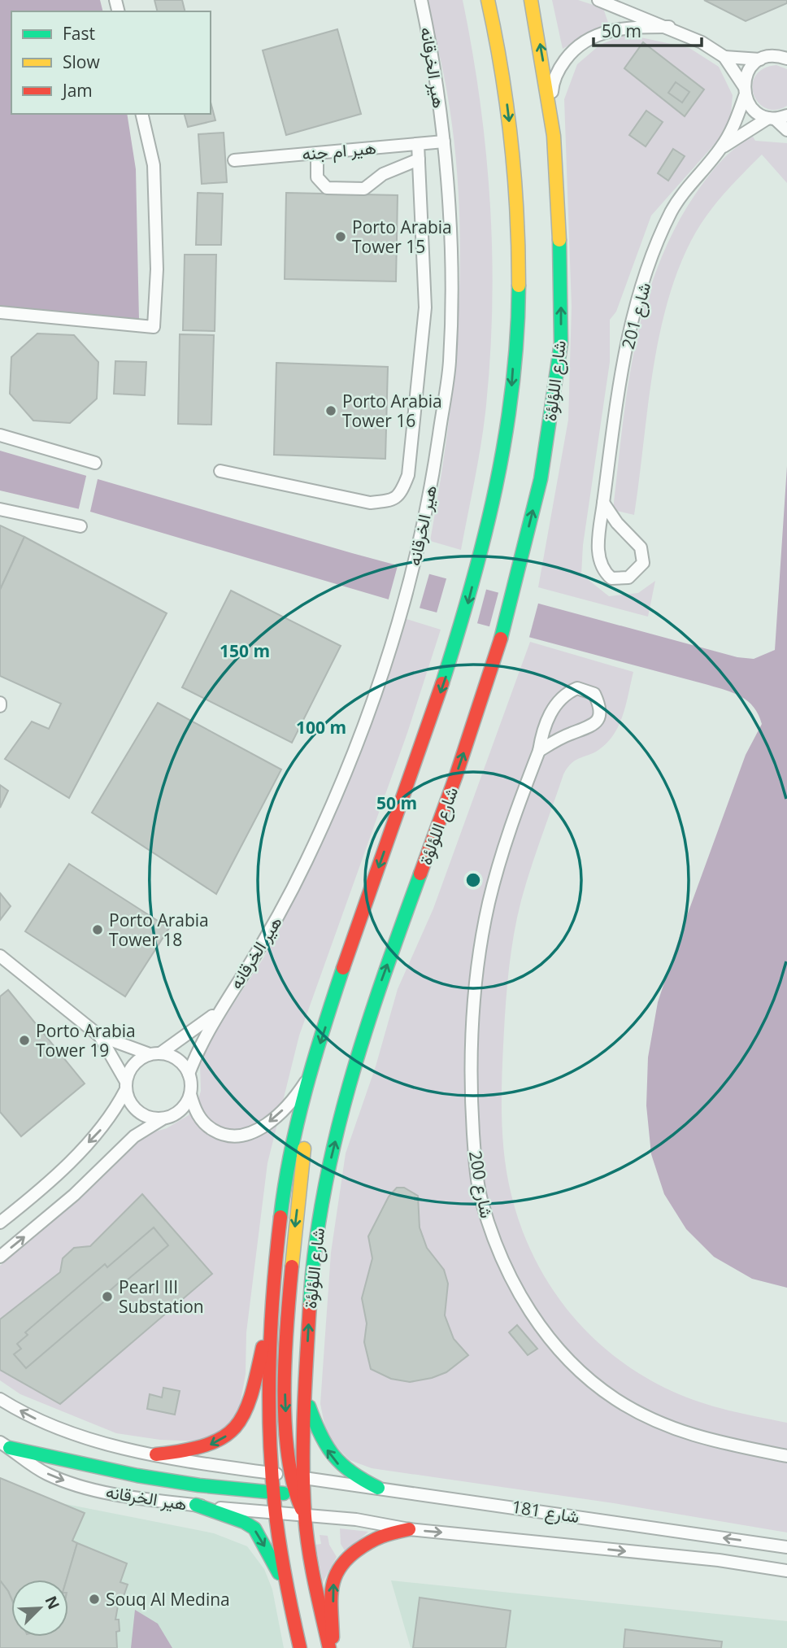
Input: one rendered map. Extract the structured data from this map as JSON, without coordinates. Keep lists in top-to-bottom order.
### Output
{
  "streets": {
    "main road": ["شارع اللؤلؤة"],
    "street": [
      "هير الخرقانه",
      "هير ام جنه",
      "شارع 201",
      "شارع 200",
      "شارع 181"
    ]
  },
  "crossings": [
    ["هير الخرقانه", "هير ام جنه"],
    ["هير الخرقانه", "شارع اللؤلؤة"],
    ["هير الخرقانه", "شارع 181"],
    ["شارع اللؤلؤة", "شارع 181"]
  ],
  "places": [
    "Porto Arabia Tower 15",
    "Porto Arabia Tower 16",
    "Porto Arabia Tower 18",
    "Porto Arabia Tower 19",
    "Pearl III Substation",
    "Souq Al Medina"
  ],
  "legend": ["Fast", "Slow", "Jam"],
  "scale_bar": "50 m",
  "north": "top right",
  "rings": ["150 m", "100 m", "50 m"]
}
